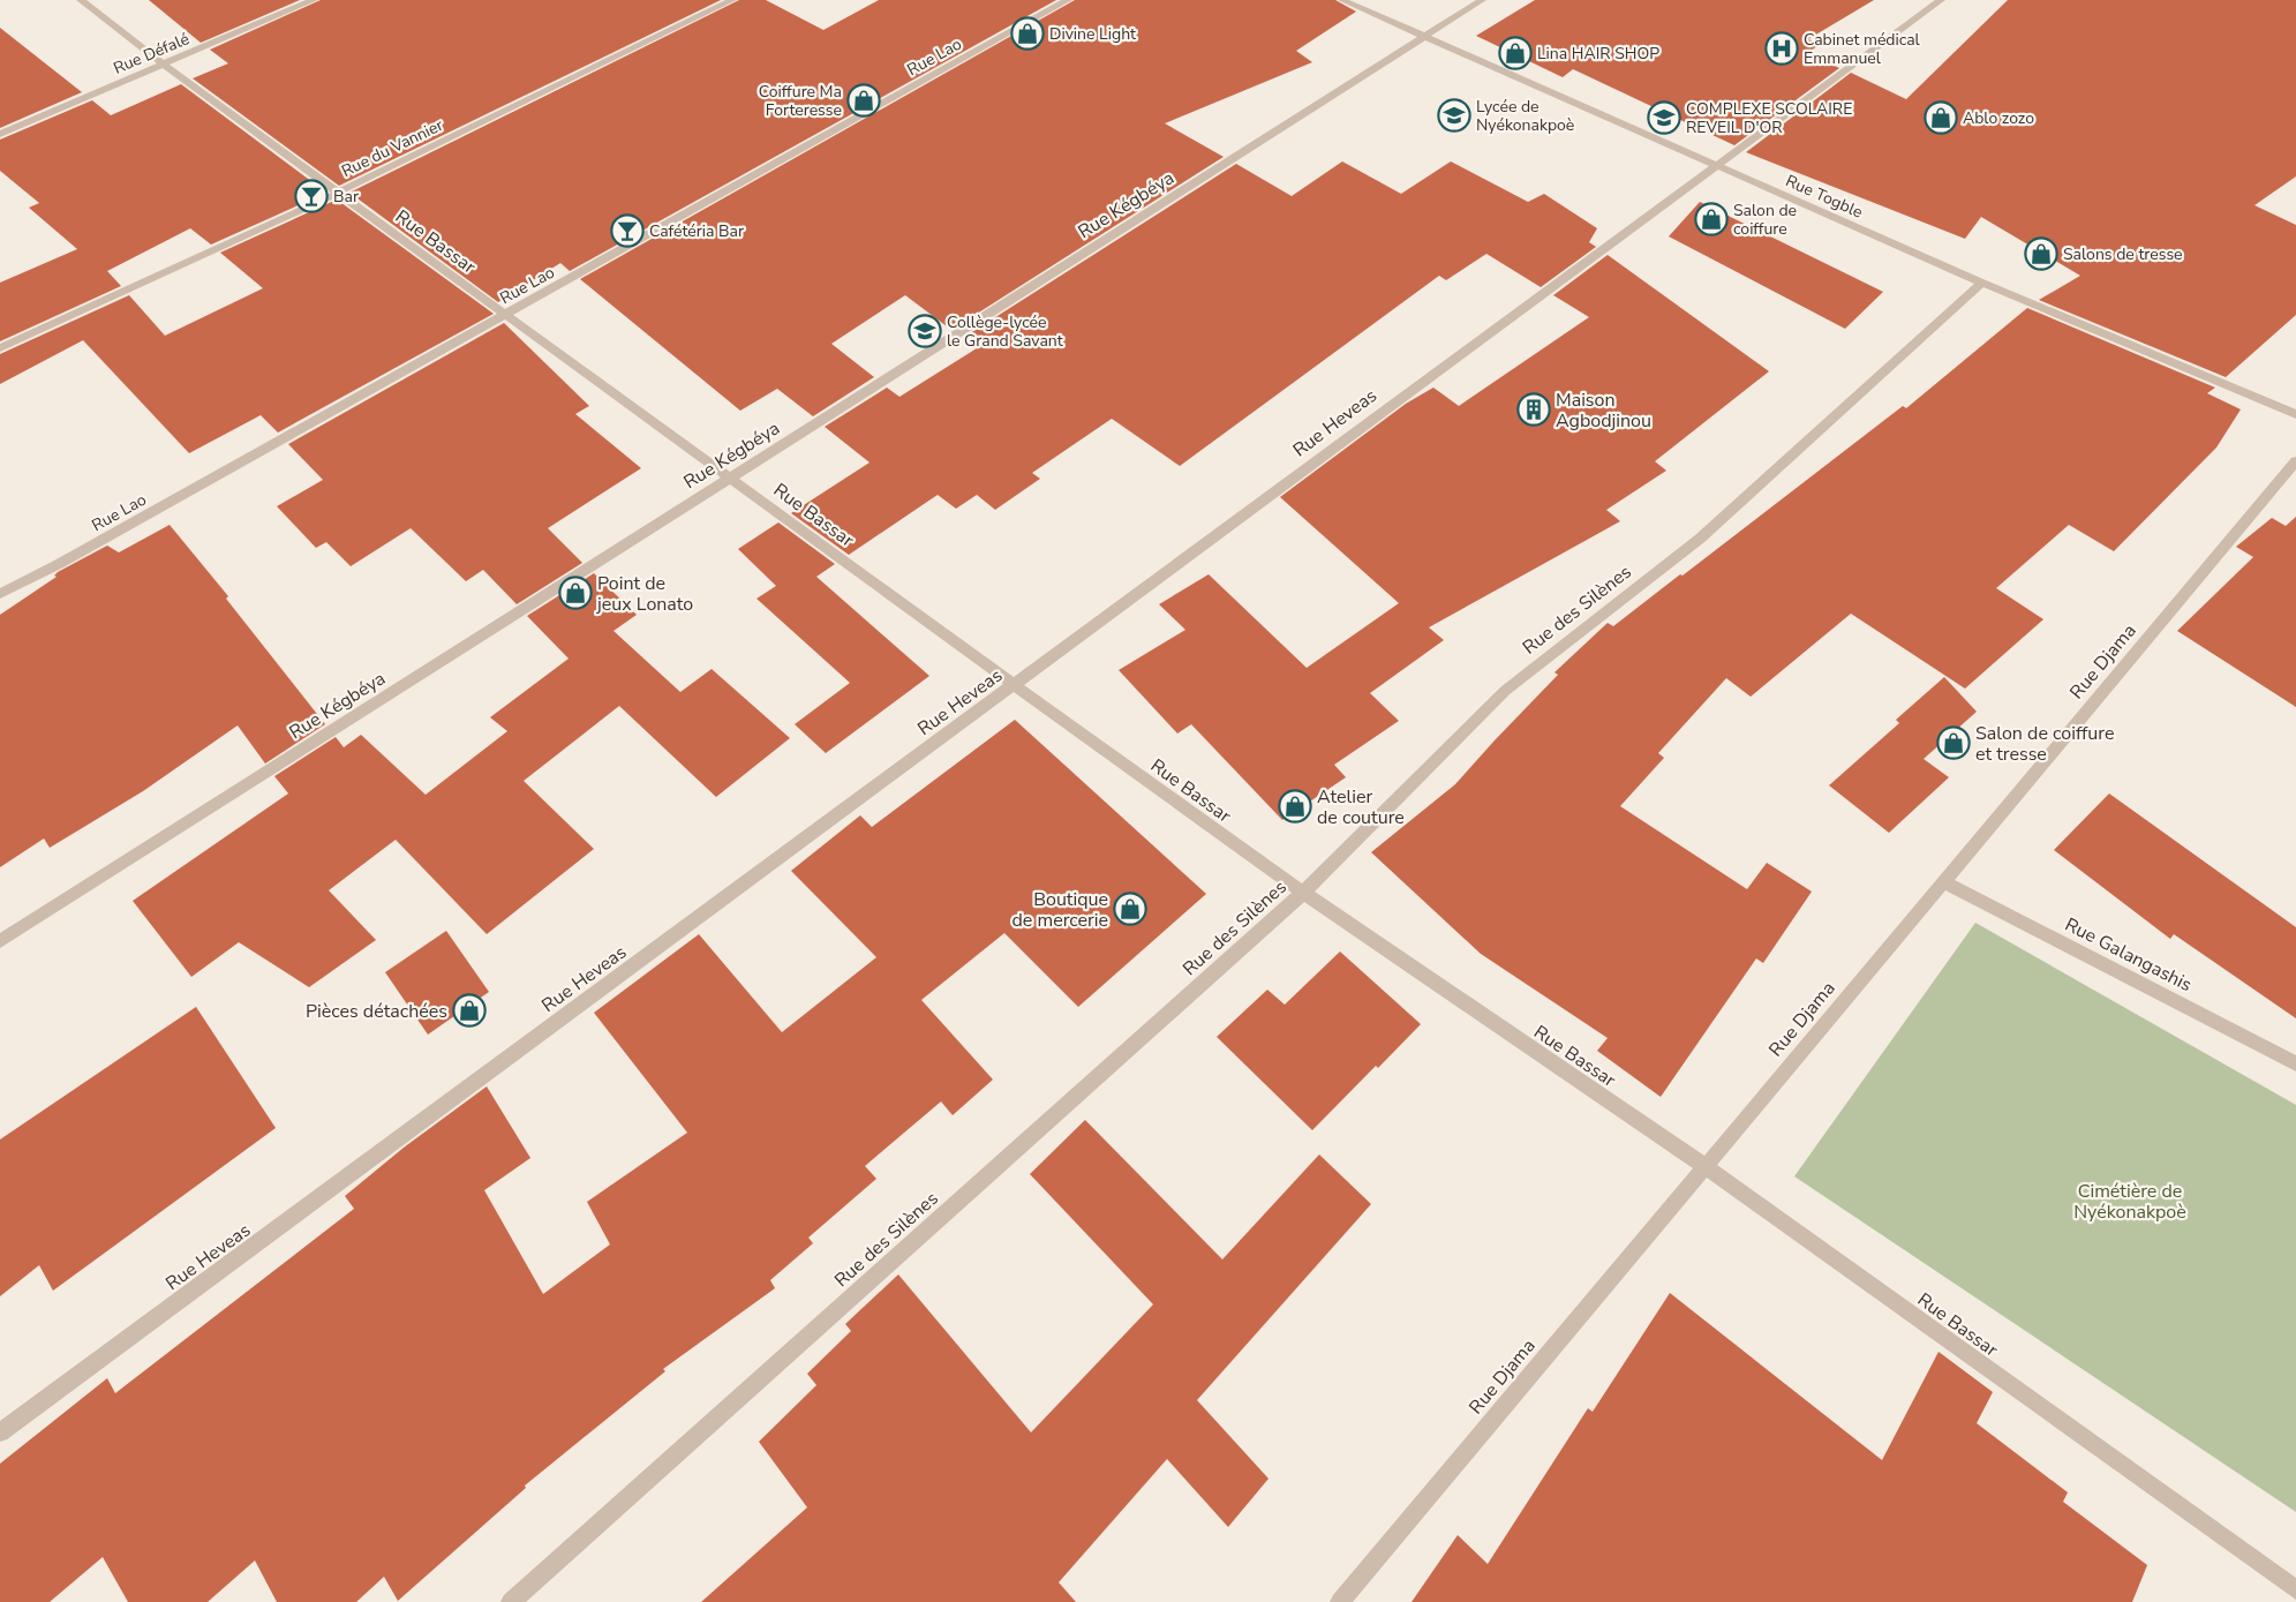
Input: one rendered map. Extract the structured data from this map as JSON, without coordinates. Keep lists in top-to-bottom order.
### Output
{
  "streets": {
    "street": [
      "Rue Défalé",
      "Rue Lao",
      "Rue du Vannier",
      "Rue Togble",
      "Rue Kégbéya",
      "Rue Bassar",
      "Rue Heveas",
      "Rue des Silènes",
      "Rue Djama",
      "Rue Galangashis"
    ]
  },
  "crossings": [
    ["Rue Défalé", "Rue Bassar"],
    ["Rue Lao", "Rue Bassar"],
    ["Rue du Vannier", "Rue Bassar"],
    ["Rue Togble", "Rue Kégbéya"],
    ["Rue Togble", "Rue Heveas"],
    ["Rue Togble", "Rue des Silènes"],
    ["Rue Kégbéya", "Rue Bassar"],
    ["Rue Bassar", "Rue Heveas"],
    ["Rue Bassar", "Rue des Silènes"],
    ["Rue Bassar", "Rue Djama"],
    ["Rue Djama", "Rue Galangashis"]
  ],
  "parks": ["Cimétière de Nyékonakpoè"],
  "places": {
    "shop": [
      "Divine Light",
      "Lina HAIR SHOP",
      "Coiffure Ma Forteresse",
      "Ablo zozo",
      "Salon de coiffure",
      "Salons de tresse",
      "Point de jeux Lonato",
      "Salon de coiffure et tresse",
      "Atelier de couture",
      "Boutique de mercerie",
      "Pièces détachées"
    ],
    "hospital": ["Cabinet médical Emmanuel"],
    "school or university": ["Lycée de Nyékonakpoè", "COMPLEXE SCOLAIRE REVEIL D'OR", "Collège-lycée le Grand Savant"],
    "bar": ["Bar", "Cafétéria Bar"],
    "building": ["Maison Agbodjinou"]
  }
}
